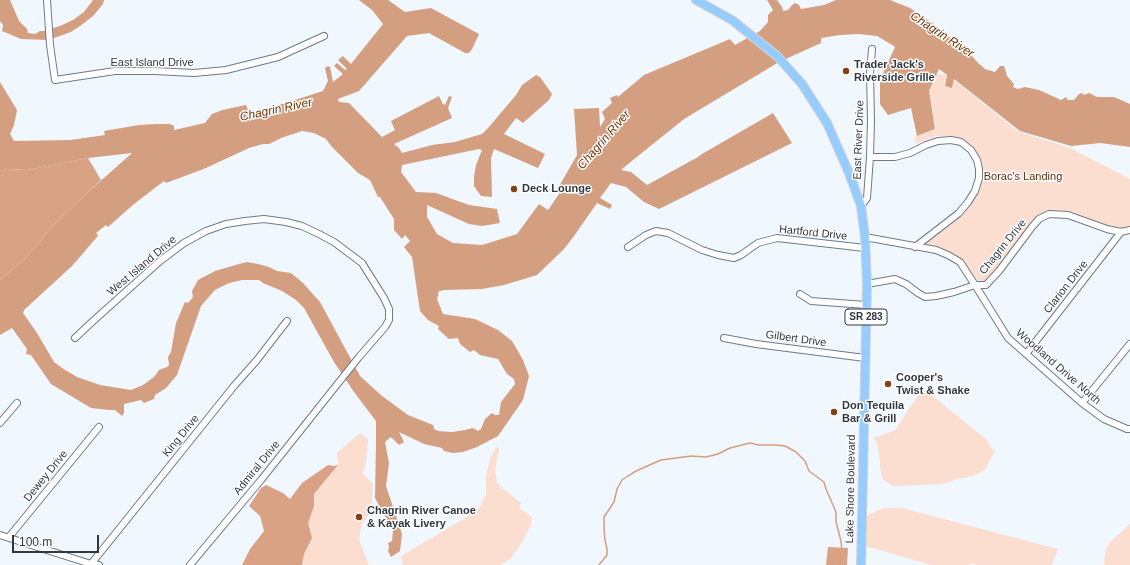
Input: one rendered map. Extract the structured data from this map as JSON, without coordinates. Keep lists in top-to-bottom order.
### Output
{
  "streets": {
    "main road": ["SR 283", "Lake Shore Boulevard"],
    "street": [
      "East Island Drive",
      "East River Drive",
      "Hartford Drive",
      "Chagrin Drive",
      "West Island Drive",
      "Clarion Drive",
      "Gilbert Drive",
      "Woodland Drive North",
      "King Drive",
      "Admiral Drive",
      "Dewey Drive"
    ]
  },
  "crossings": [
    ["East River Drive", "Lake Shore Boulevard"],
    ["Hartford Drive", "Lake Shore Boulevard"],
    ["Chagrin Drive", "Clarion Drive"],
    ["Chagrin Drive", "Woodland Drive North"],
    ["West Island Drive", "Admiral Drive"],
    ["Clarion Drive", "Woodland Drive North"],
    ["Gilbert Drive", "Lake Shore Boulevard"],
    ["Woodland Drive North", "Lake Shore Boulevard"]
  ],
  "water": ["Chagrin River"],
  "parks": ["Borac's Landing"],
  "places": [
    "Trader Jack's Riverside Grille",
    "Deck Lounge",
    "Cooper's Twist & Shake",
    "Don Tequila Bar & Grill",
    "Chagrin River Canoe & Kayak Livery"
  ],
  "scale_bar": "100 m"
}
